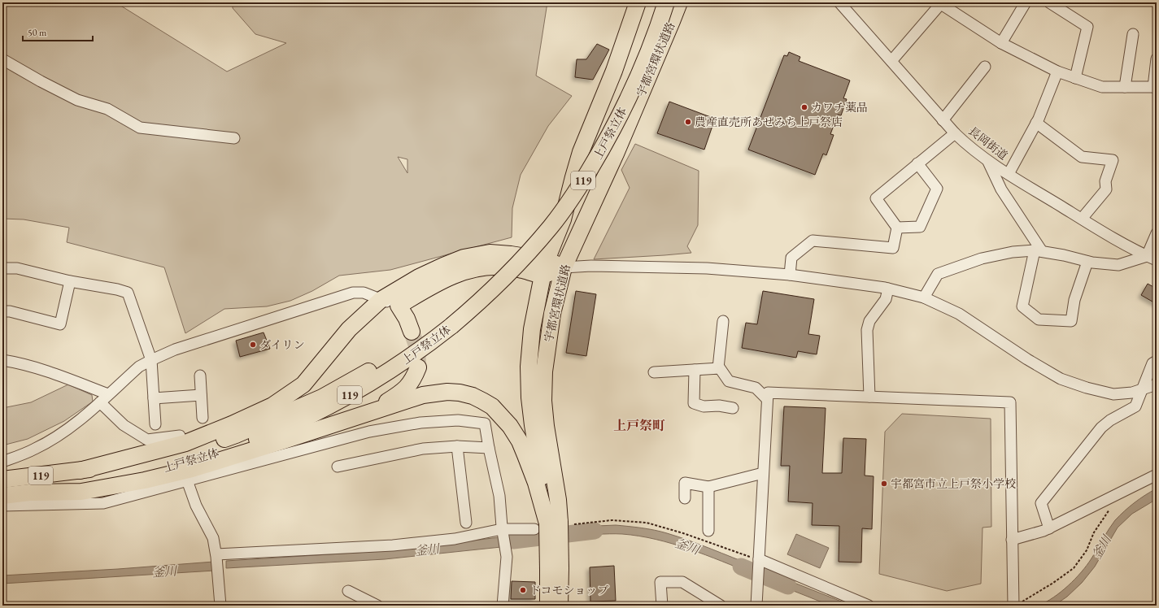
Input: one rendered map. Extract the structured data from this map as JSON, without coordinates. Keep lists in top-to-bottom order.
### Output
{
  "streets": {
    "highway": ["宇都宮環状道路", "上戸祭立体", "119"],
    "street": ["長岡街道"]
  },
  "crossings": [
    ["宇都宮環状道路", "119"],
    ["上戸祭立体", "119"]
  ],
  "districts": ["上戸祭町"],
  "water": ["釜川"],
  "places": [
    "カワチ薬品",
    "農産直売所あぜみち上戸祭店",
    "ダイリン",
    "宇都宮市立上戸祭小学校",
    "ドコモショップ"
  ],
  "scale_bar": "50 m"
}
